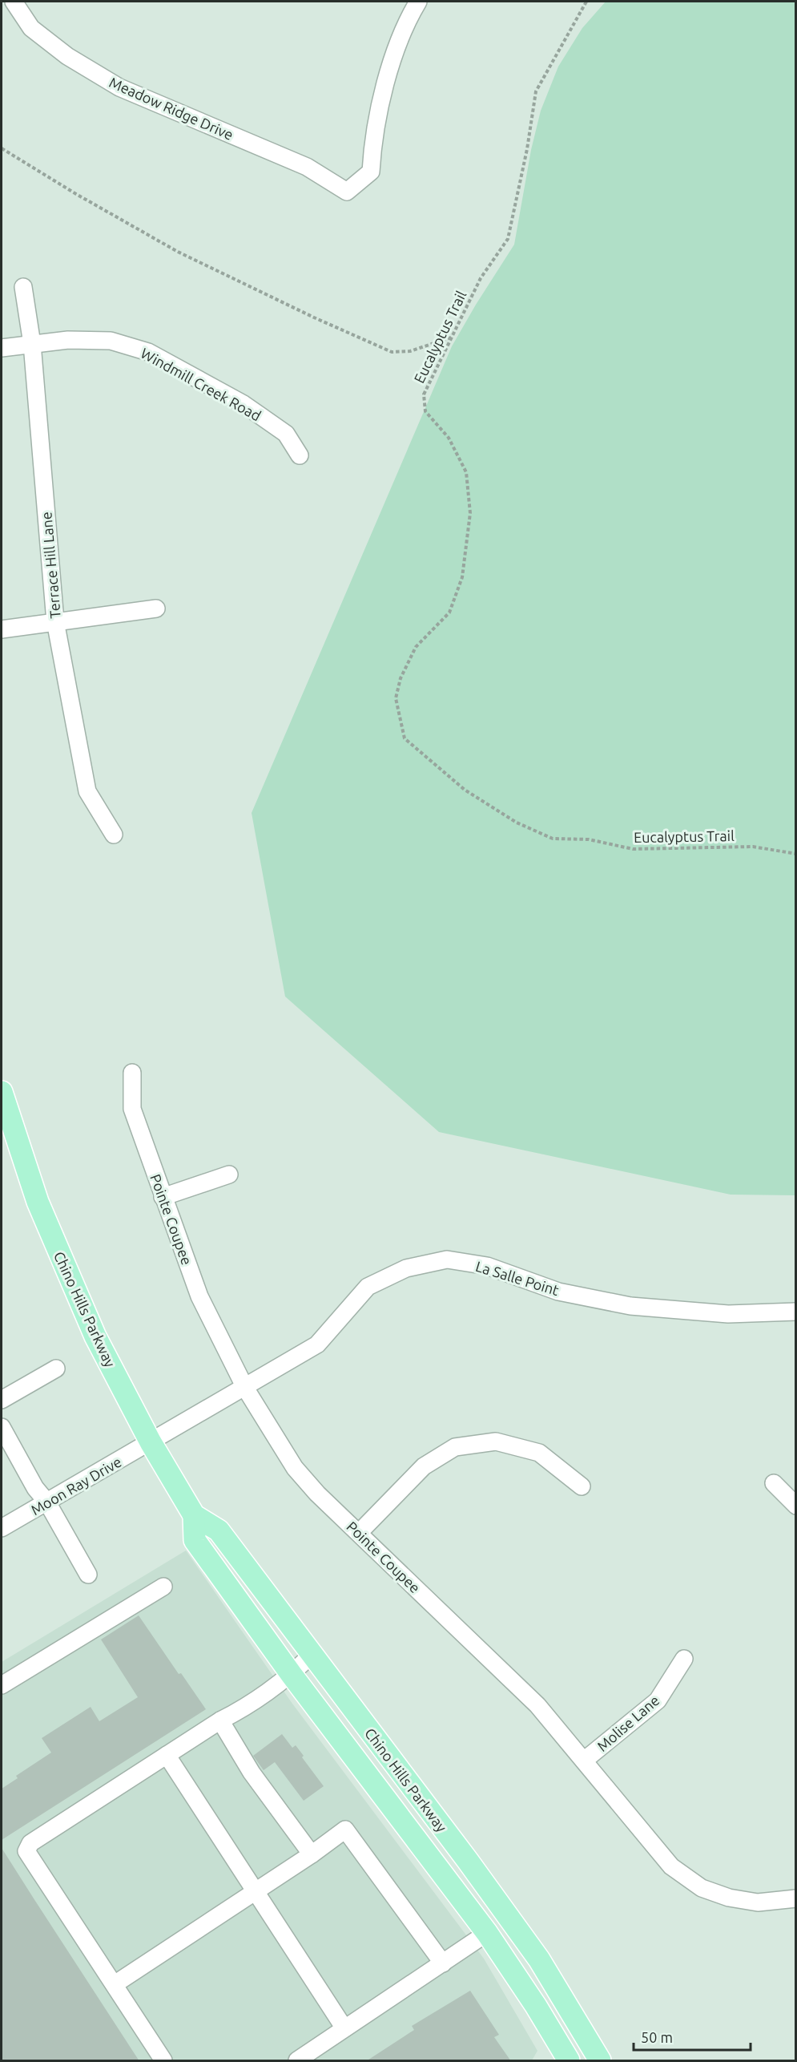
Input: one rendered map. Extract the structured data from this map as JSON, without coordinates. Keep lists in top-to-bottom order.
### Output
{
  "streets": {
    "main road": ["Chino Hills Parkway"],
    "street": [
      "Meadow Ridge Drive",
      "Windmill Creek Road",
      "Terrace Hill Lane",
      "Pointe Coupee",
      "La Salle Point",
      "Moon Ray Drive",
      "Molise Lane"
    ],
    "path": ["Eucalyptus Trail"]
  },
  "crossings": [
    ["Windmill Creek Road", "Terrace Hill Lane"],
    ["Pointe Coupee", "La Salle Point"],
    ["Pointe Coupee", "Molise Lane"],
    ["La Salle Point", "Chino Hills Parkway"],
    ["La Salle Point", "Moon Ray Drive"],
    ["Chino Hills Parkway", "Moon Ray Drive"]
  ],
  "scale_bar": "50 m"
}
